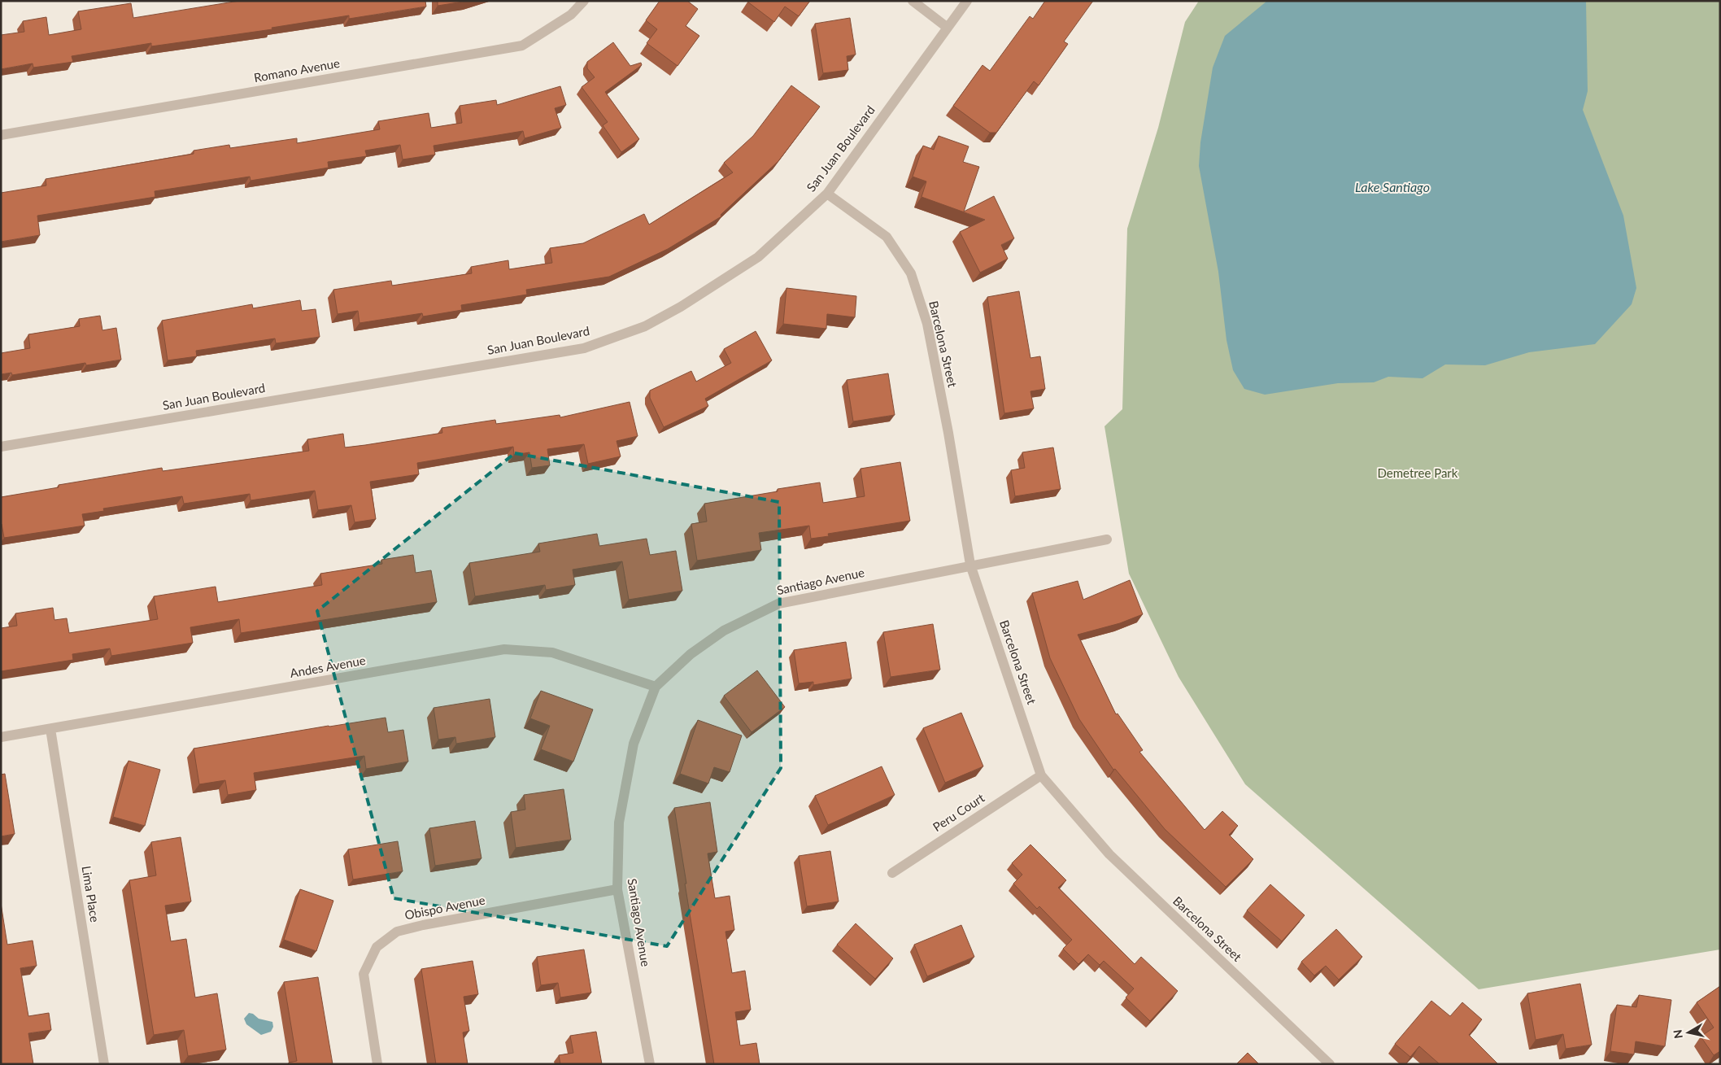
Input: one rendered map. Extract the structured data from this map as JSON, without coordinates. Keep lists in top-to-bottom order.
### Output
{
  "streets": {
    "street": [
      "Romano Avenue",
      "San Juan Boulevard",
      "Barcelona Street",
      "Santiago Avenue",
      "Andes Avenue",
      "Peru Court",
      "Lima Place",
      "Obispo Avenue"
    ]
  },
  "crossings": [
    ["San Juan Boulevard", "Barcelona Street"],
    ["Barcelona Street", "Santiago Avenue"],
    ["Barcelona Street", "Peru Court"],
    ["Santiago Avenue", "Andes Avenue"],
    ["Santiago Avenue", "Obispo Avenue"],
    ["Andes Avenue", "Lima Place"]
  ],
  "water": ["Lake Santiago"],
  "parks": ["Demetree Park"],
  "north": "left"
}
